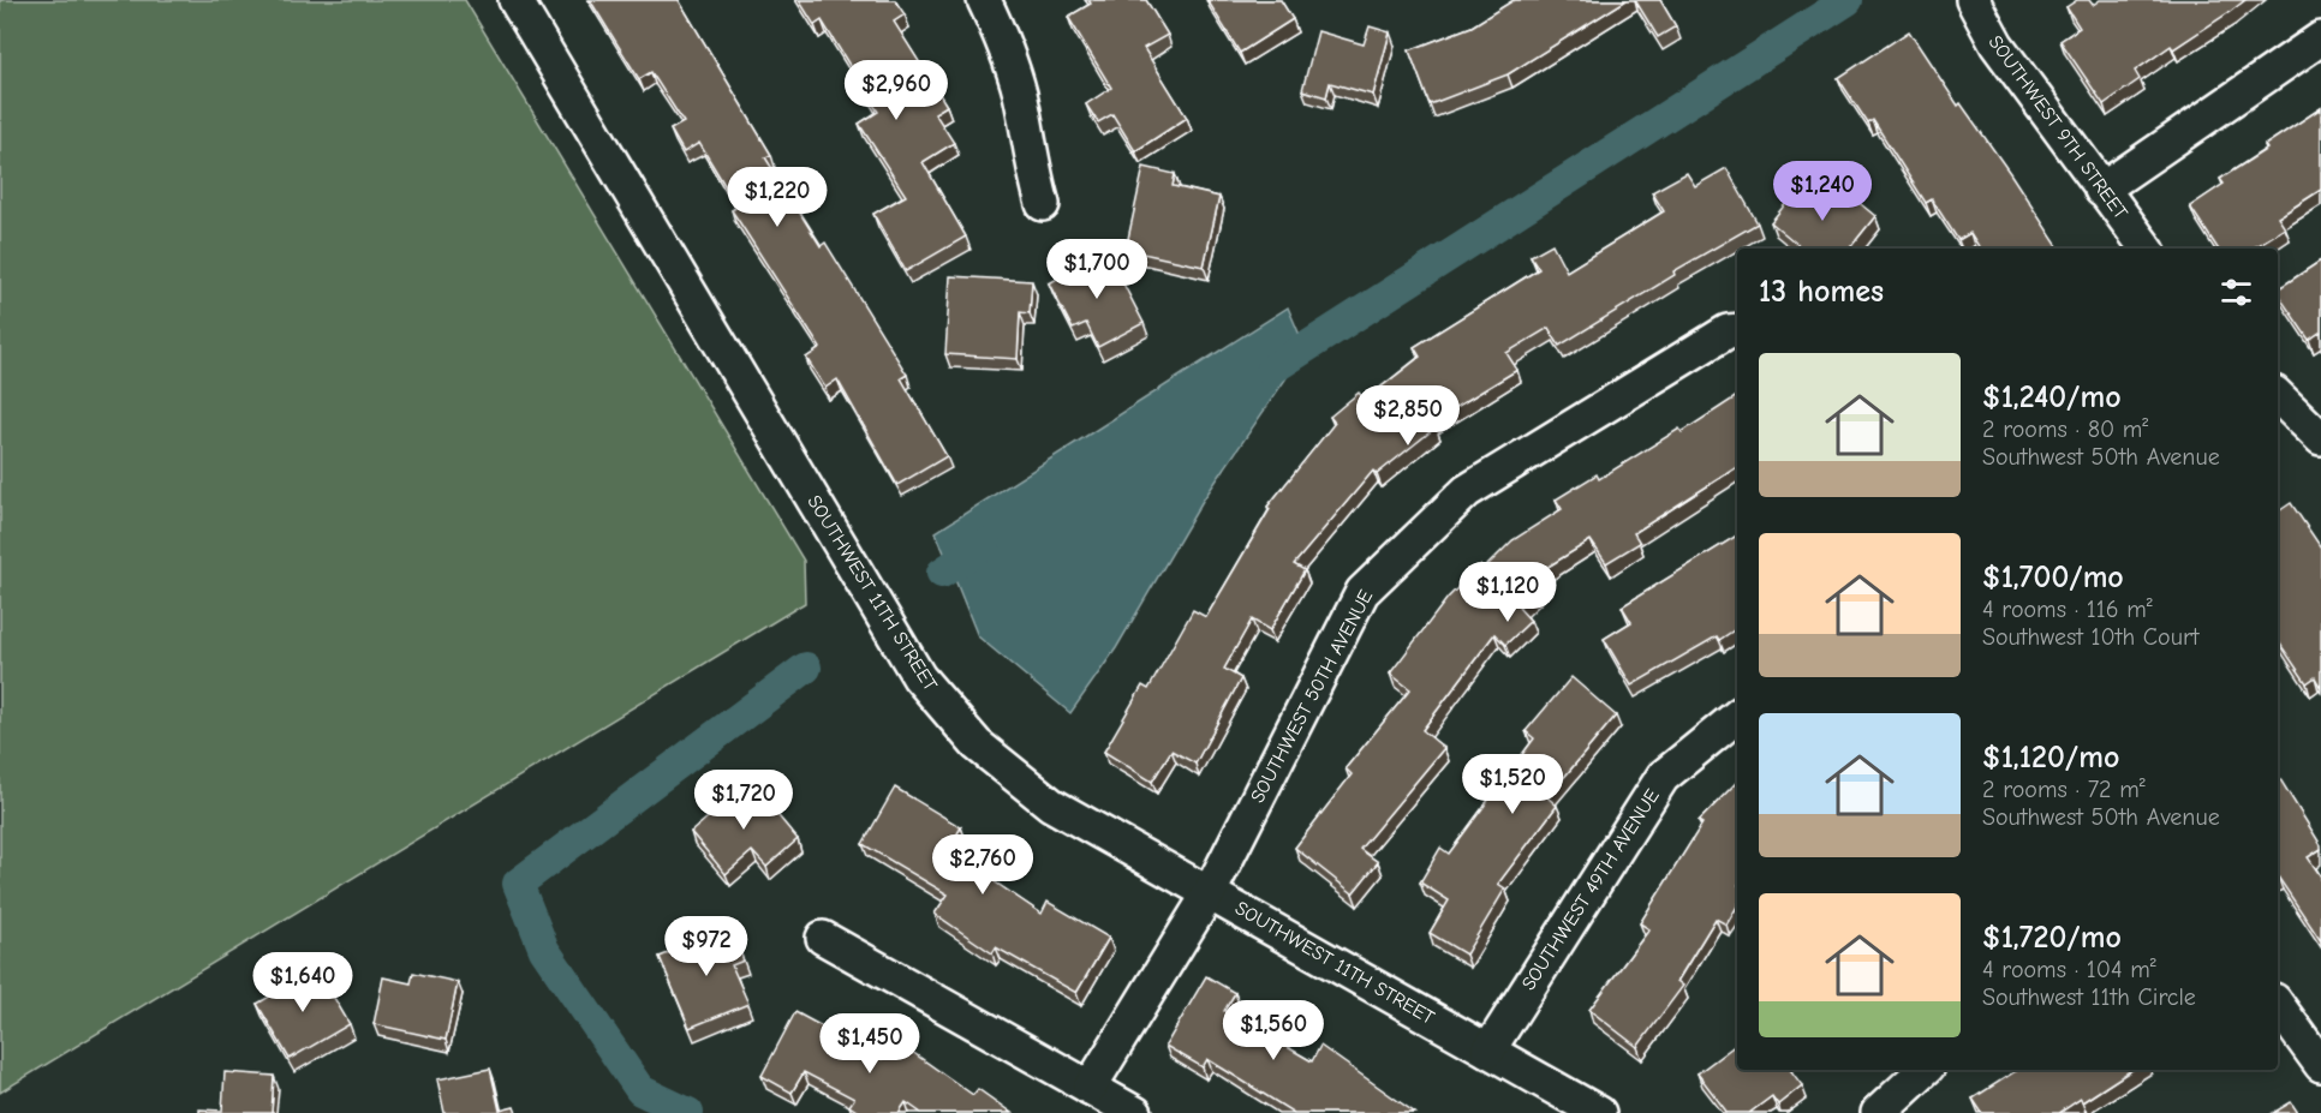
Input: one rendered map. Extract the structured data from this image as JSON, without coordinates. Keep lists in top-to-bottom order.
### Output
{
  "streets": {
    "street": [
      "SOUTHWEST 9TH STREET",
      "SOUTHWEST 11TH STREET",
      "SOUTHWEST 50TH AVENUE",
      "SOUTHWEST 49TH AVENUE"
    ]
  },
  "crossings": [
    ["SOUTHWEST 11TH STREET", "SOUTHWEST 50TH AVENUE"],
    ["SOUTHWEST 11TH STREET", "SOUTHWEST 49TH AVENUE"]
  ],
  "page": {
    "price": [
      "$2,960",
      "$1,240",
      "$1,220",
      "$1,700",
      "$2,850",
      "$1,120",
      "$1,520",
      "$1,720",
      "$2,760",
      "$972",
      "$1,640",
      "$1,560",
      "$1,450"
    ],
    "heading": "13 homes",
    "list": [
      {
        "name": "$1,240/mo",
        "note": "2 rooms · 80 m² · Southwest 50th Avenue"
      },
      {
        "name": "$1,700/mo",
        "note": "4 rooms · 116 m² · Southwest 10th Court"
      },
      {
        "name": "$1,120/mo",
        "note": "2 rooms · 72 m² · Southwest 50th Avenue"
      },
      {
        "name": "$1,720/mo",
        "note": "4 rooms · 104 m² · Southwest 11th Circle"
      }
    ]
  }
}
